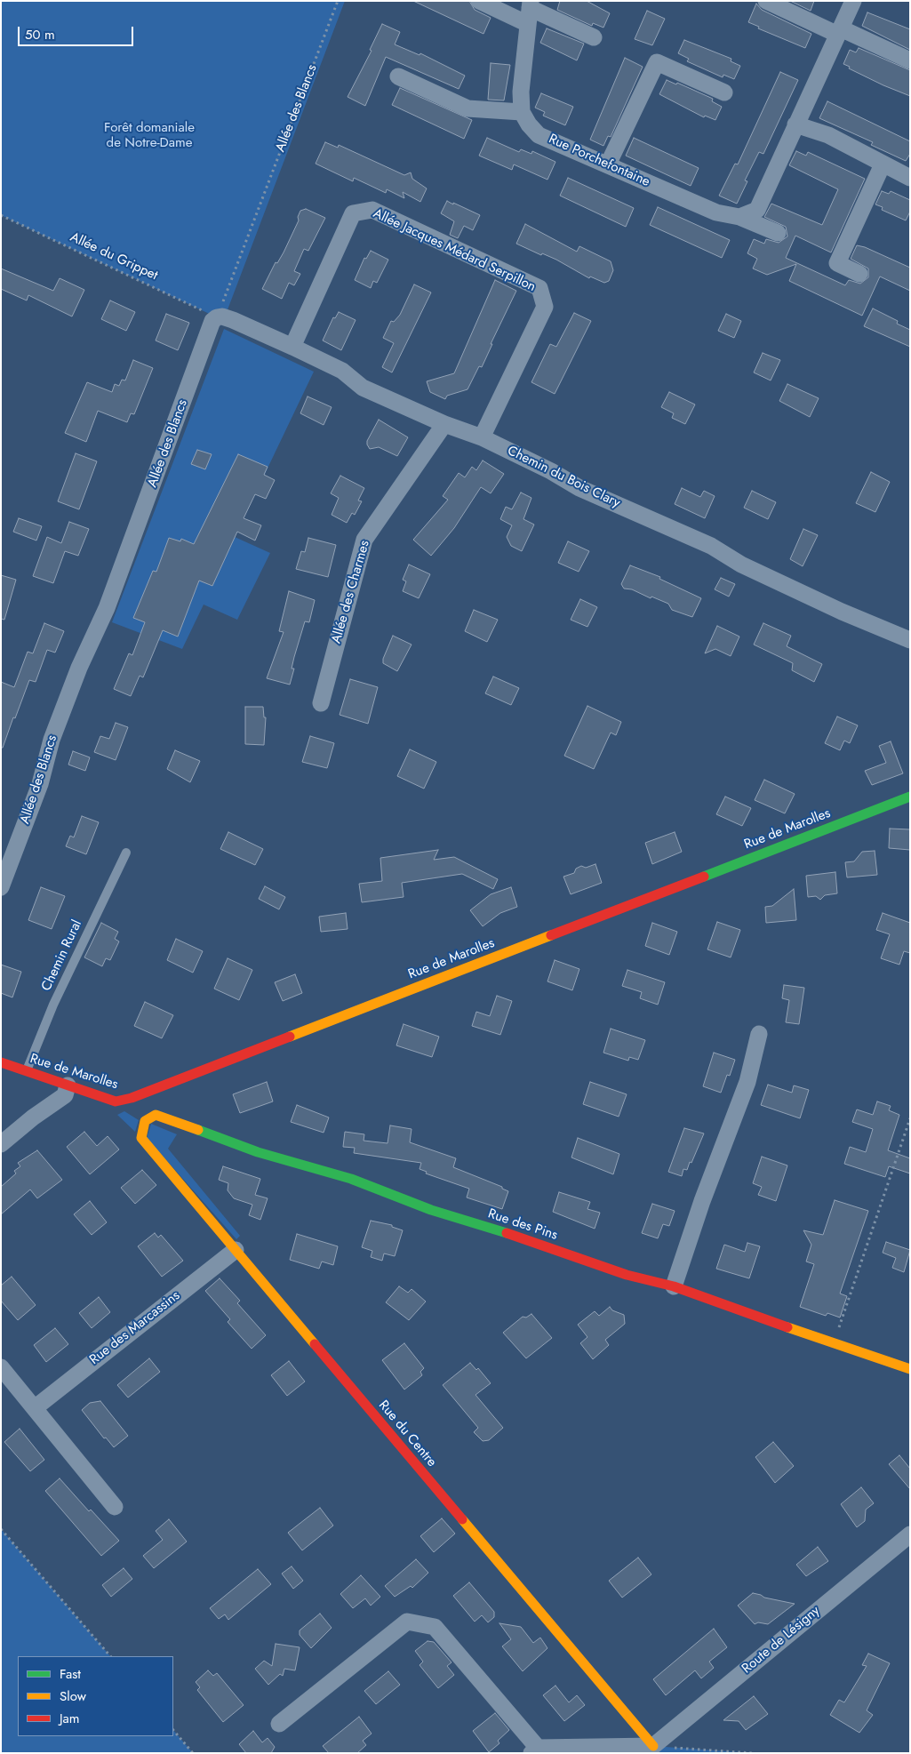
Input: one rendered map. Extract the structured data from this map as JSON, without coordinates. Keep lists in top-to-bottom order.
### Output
{
  "streets": {
    "street": [
      "Allée des Blancs",
      "Rue Porchefontaine",
      "Allée Jacques Médard Serpillon",
      "Chemin du Bois Clary",
      "Allée des Charmes",
      "Rue de Marolles",
      "Rue des Pins",
      "Rue des Marcassins",
      "Rue du Centre",
      "Route de Lésigny"
    ],
    "lane": ["Chemin Rural"],
    "path": ["Allée du Grippet"]
  },
  "crossings": [
    ["Allée des Blancs", "Allée du Grippet"],
    ["Allée des Blancs", "Chemin du Bois Clary"],
    ["Allée Jacques Médard Serpillon", "Chemin du Bois Clary"],
    ["Allée du Grippet", "Chemin du Bois Clary"],
    ["Chemin du Bois Clary", "Allée des Charmes"],
    ["Rue de Marolles", "Chemin Rural"],
    ["Rue des Pins", "Rue du Centre"],
    ["Rue des Marcassins", "Rue du Centre"],
    ["Rue du Centre", "Route de Lésigny"]
  ],
  "parks": ["Forêt domaniale de Notre-Dame"],
  "legend": ["Fast", "Slow", "Jam"],
  "scale_bar": "50 m"
}
